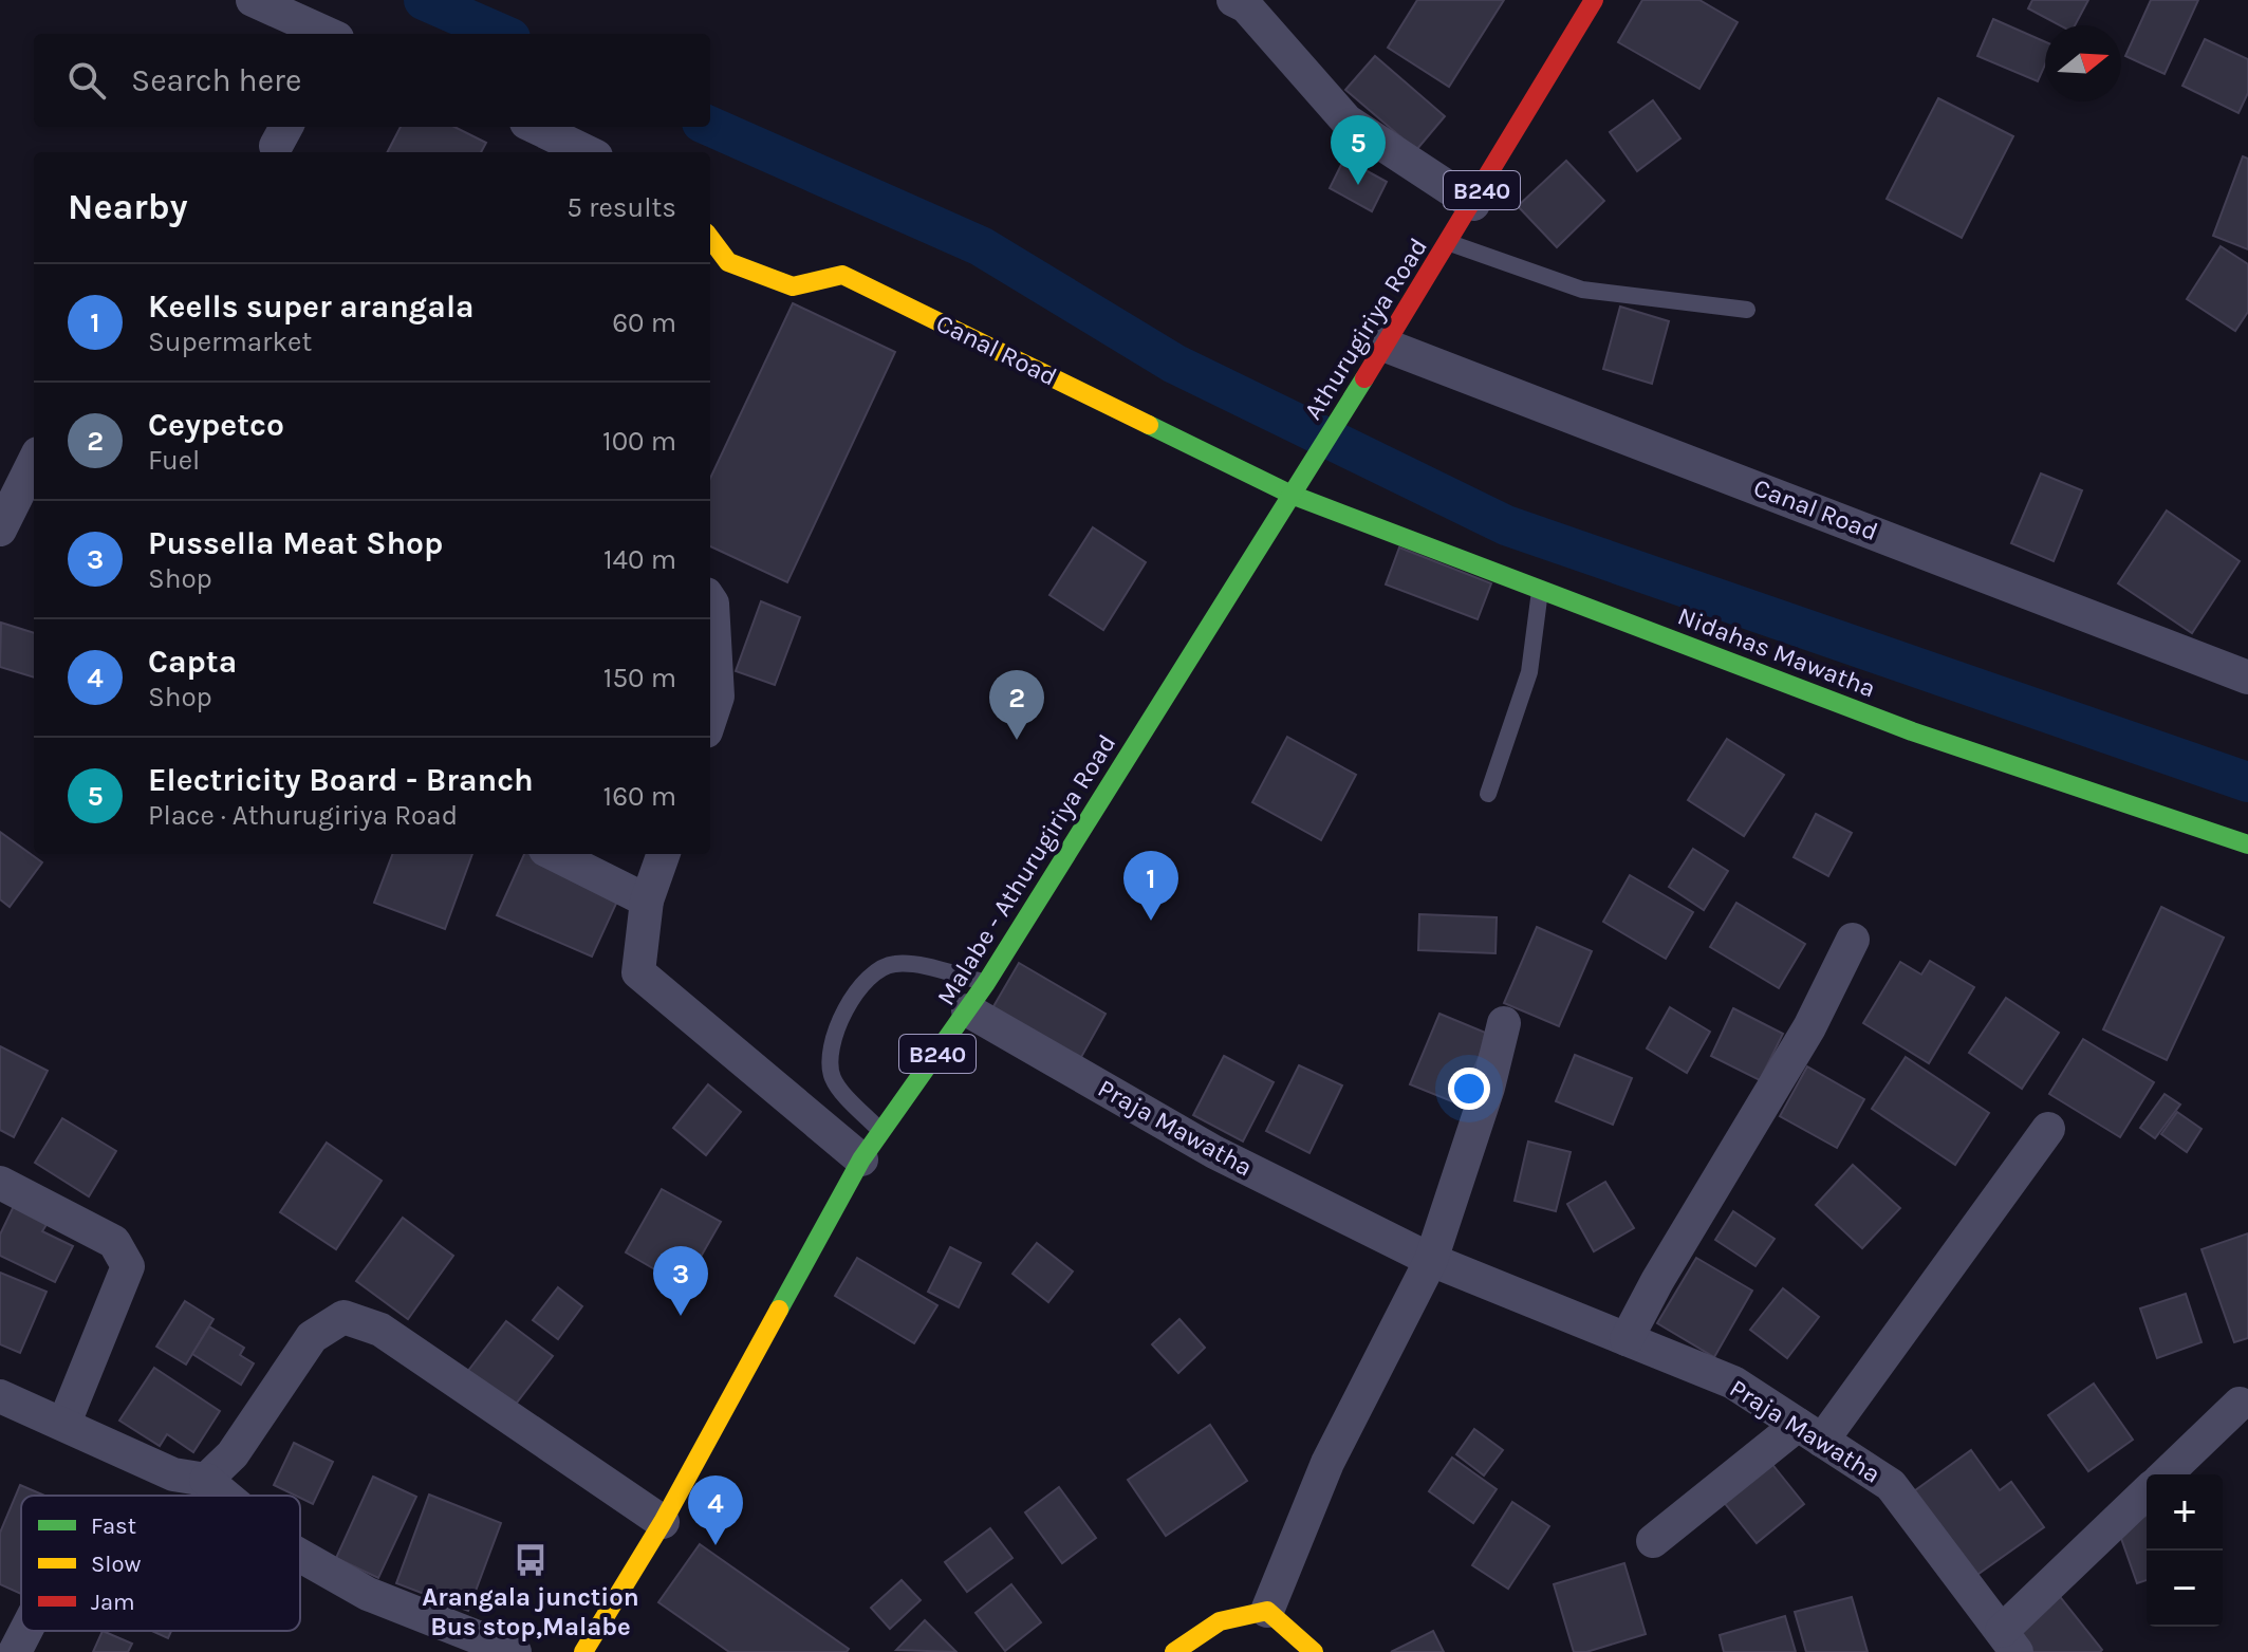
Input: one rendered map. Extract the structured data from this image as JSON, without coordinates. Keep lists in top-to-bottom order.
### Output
{
  "streets": {
    "main road": [
      "B240",
      "Athurugiriya Road",
      "Canal Road",
      "Nidahas Mawatha",
      "Malabe - Athurugiriya Road"
    ],
    "street": ["Praja Mawatha"]
  },
  "crossings": [
    ["Athurugiriya Road", "Canal Road"],
    ["Athurugiriya Road", "Malabe - Athurugiriya Road"],
    ["Canal Road", "Nidahas Mawatha"],
    ["Canal Road", "Malabe - Athurugiriya Road"],
    ["Nidahas Mawatha", "Malabe - Athurugiriya Road"],
    ["Malabe - Athurugiriya Road", "Praja Mawatha"]
  ],
  "places": {
    "bus stop": ["Arangala junction Bus stop,Malabe"]
  },
  "legend": ["Fast", "Slow", "Jam"],
  "north": "right",
  "page": {
    "search": "Search here",
    "pins": [
      "5",
      "2",
      "1",
      "3",
      "4"
    ],
    "heading": ["Nearby", "5 results"],
    "list": [
      {
        "mark": "1",
        "name": "Keells super arangala",
        "note": "Supermarket",
        "value": "60 m"
      },
      {
        "mark": "2",
        "name": "Ceypetco",
        "note": "Fuel",
        "value": "100 m"
      },
      {
        "mark": "3",
        "name": "Pussella Meat Shop",
        "note": "Shop",
        "value": "140 m"
      },
      {
        "mark": "4",
        "name": "Capta",
        "note": "Shop",
        "value": "150 m"
      },
      {
        "mark": "5",
        "name": "Electricity Board - Branch",
        "note": "Place · Athurugiriya Road",
        "value": "160 m"
      }
    ],
    "map_buttons": ["+", "−"]
  }
}
